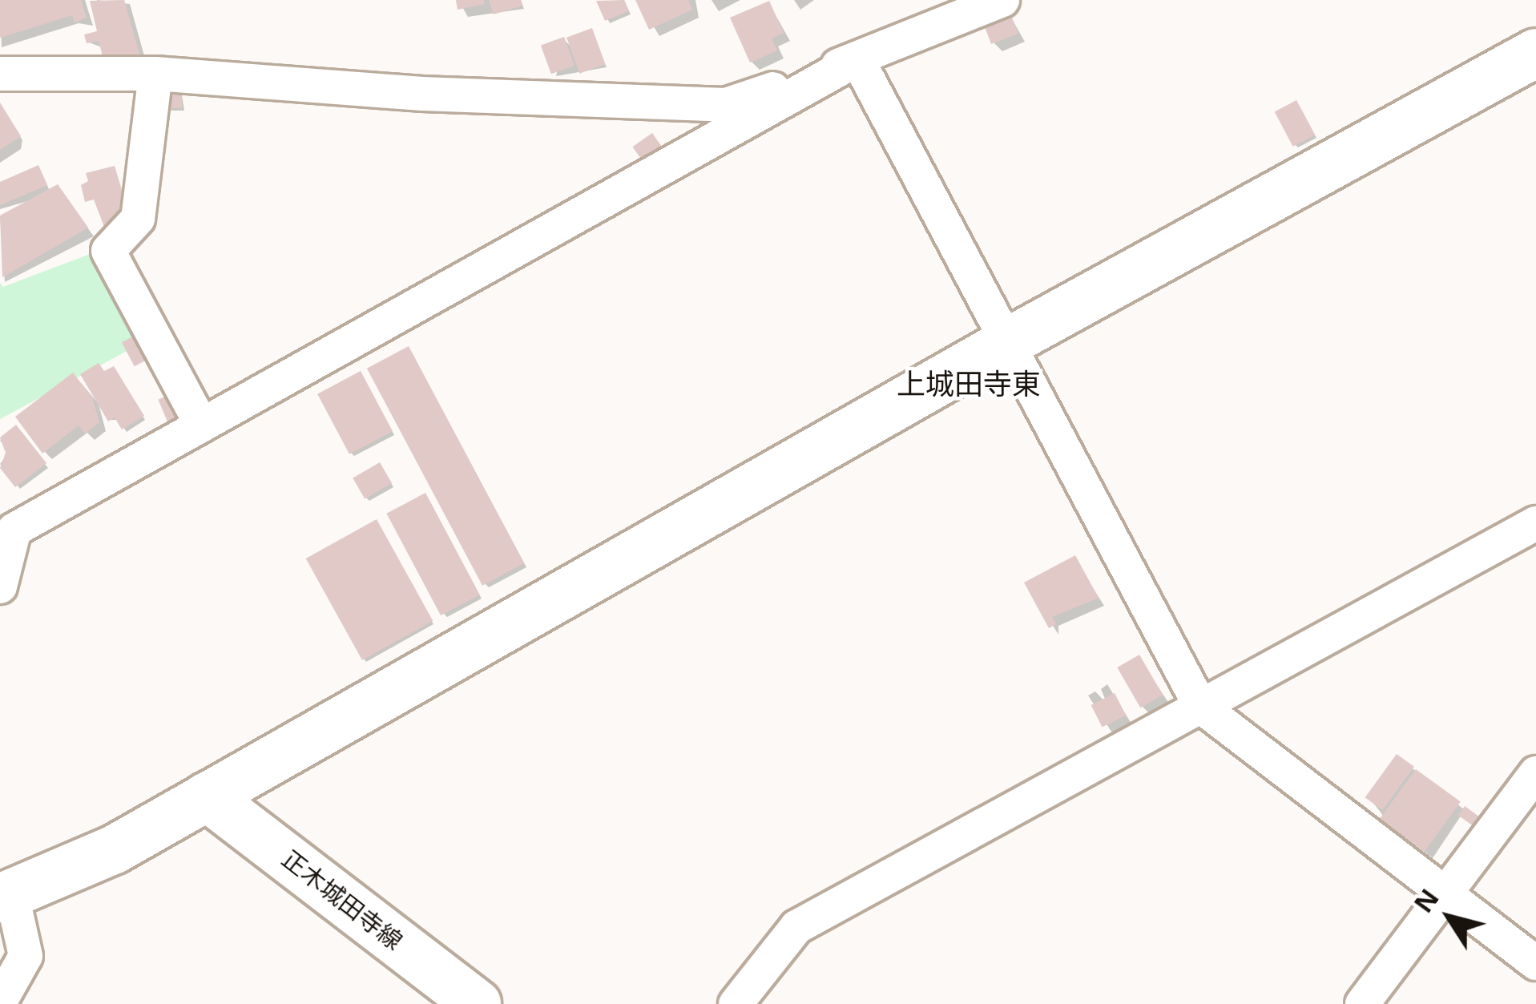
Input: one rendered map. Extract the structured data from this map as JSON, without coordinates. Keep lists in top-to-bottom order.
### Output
{
  "streets": {
    "street": ["正木城田寺線"]
  },
  "districts": ["上城田寺東"],
  "north": "top left"
}
